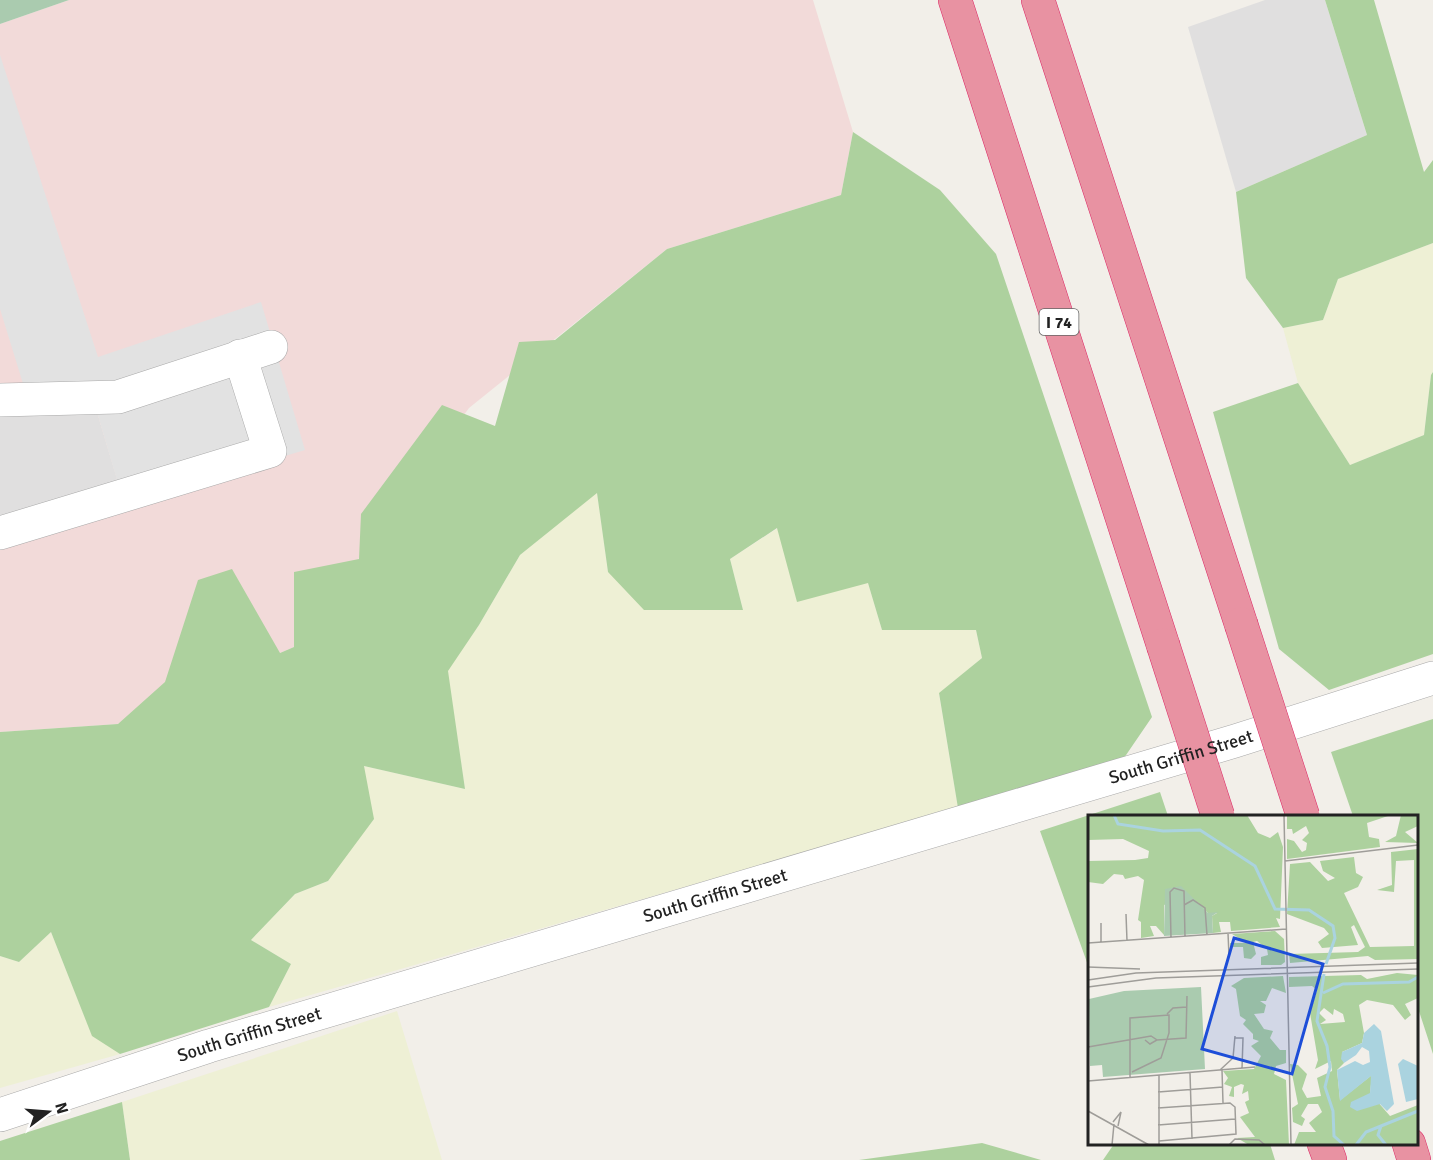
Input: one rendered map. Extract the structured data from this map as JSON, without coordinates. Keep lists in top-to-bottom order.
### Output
{
  "streets": {
    "highway": ["I 74"],
    "street": ["South Griffin Street"]
  },
  "north": "right"
}
